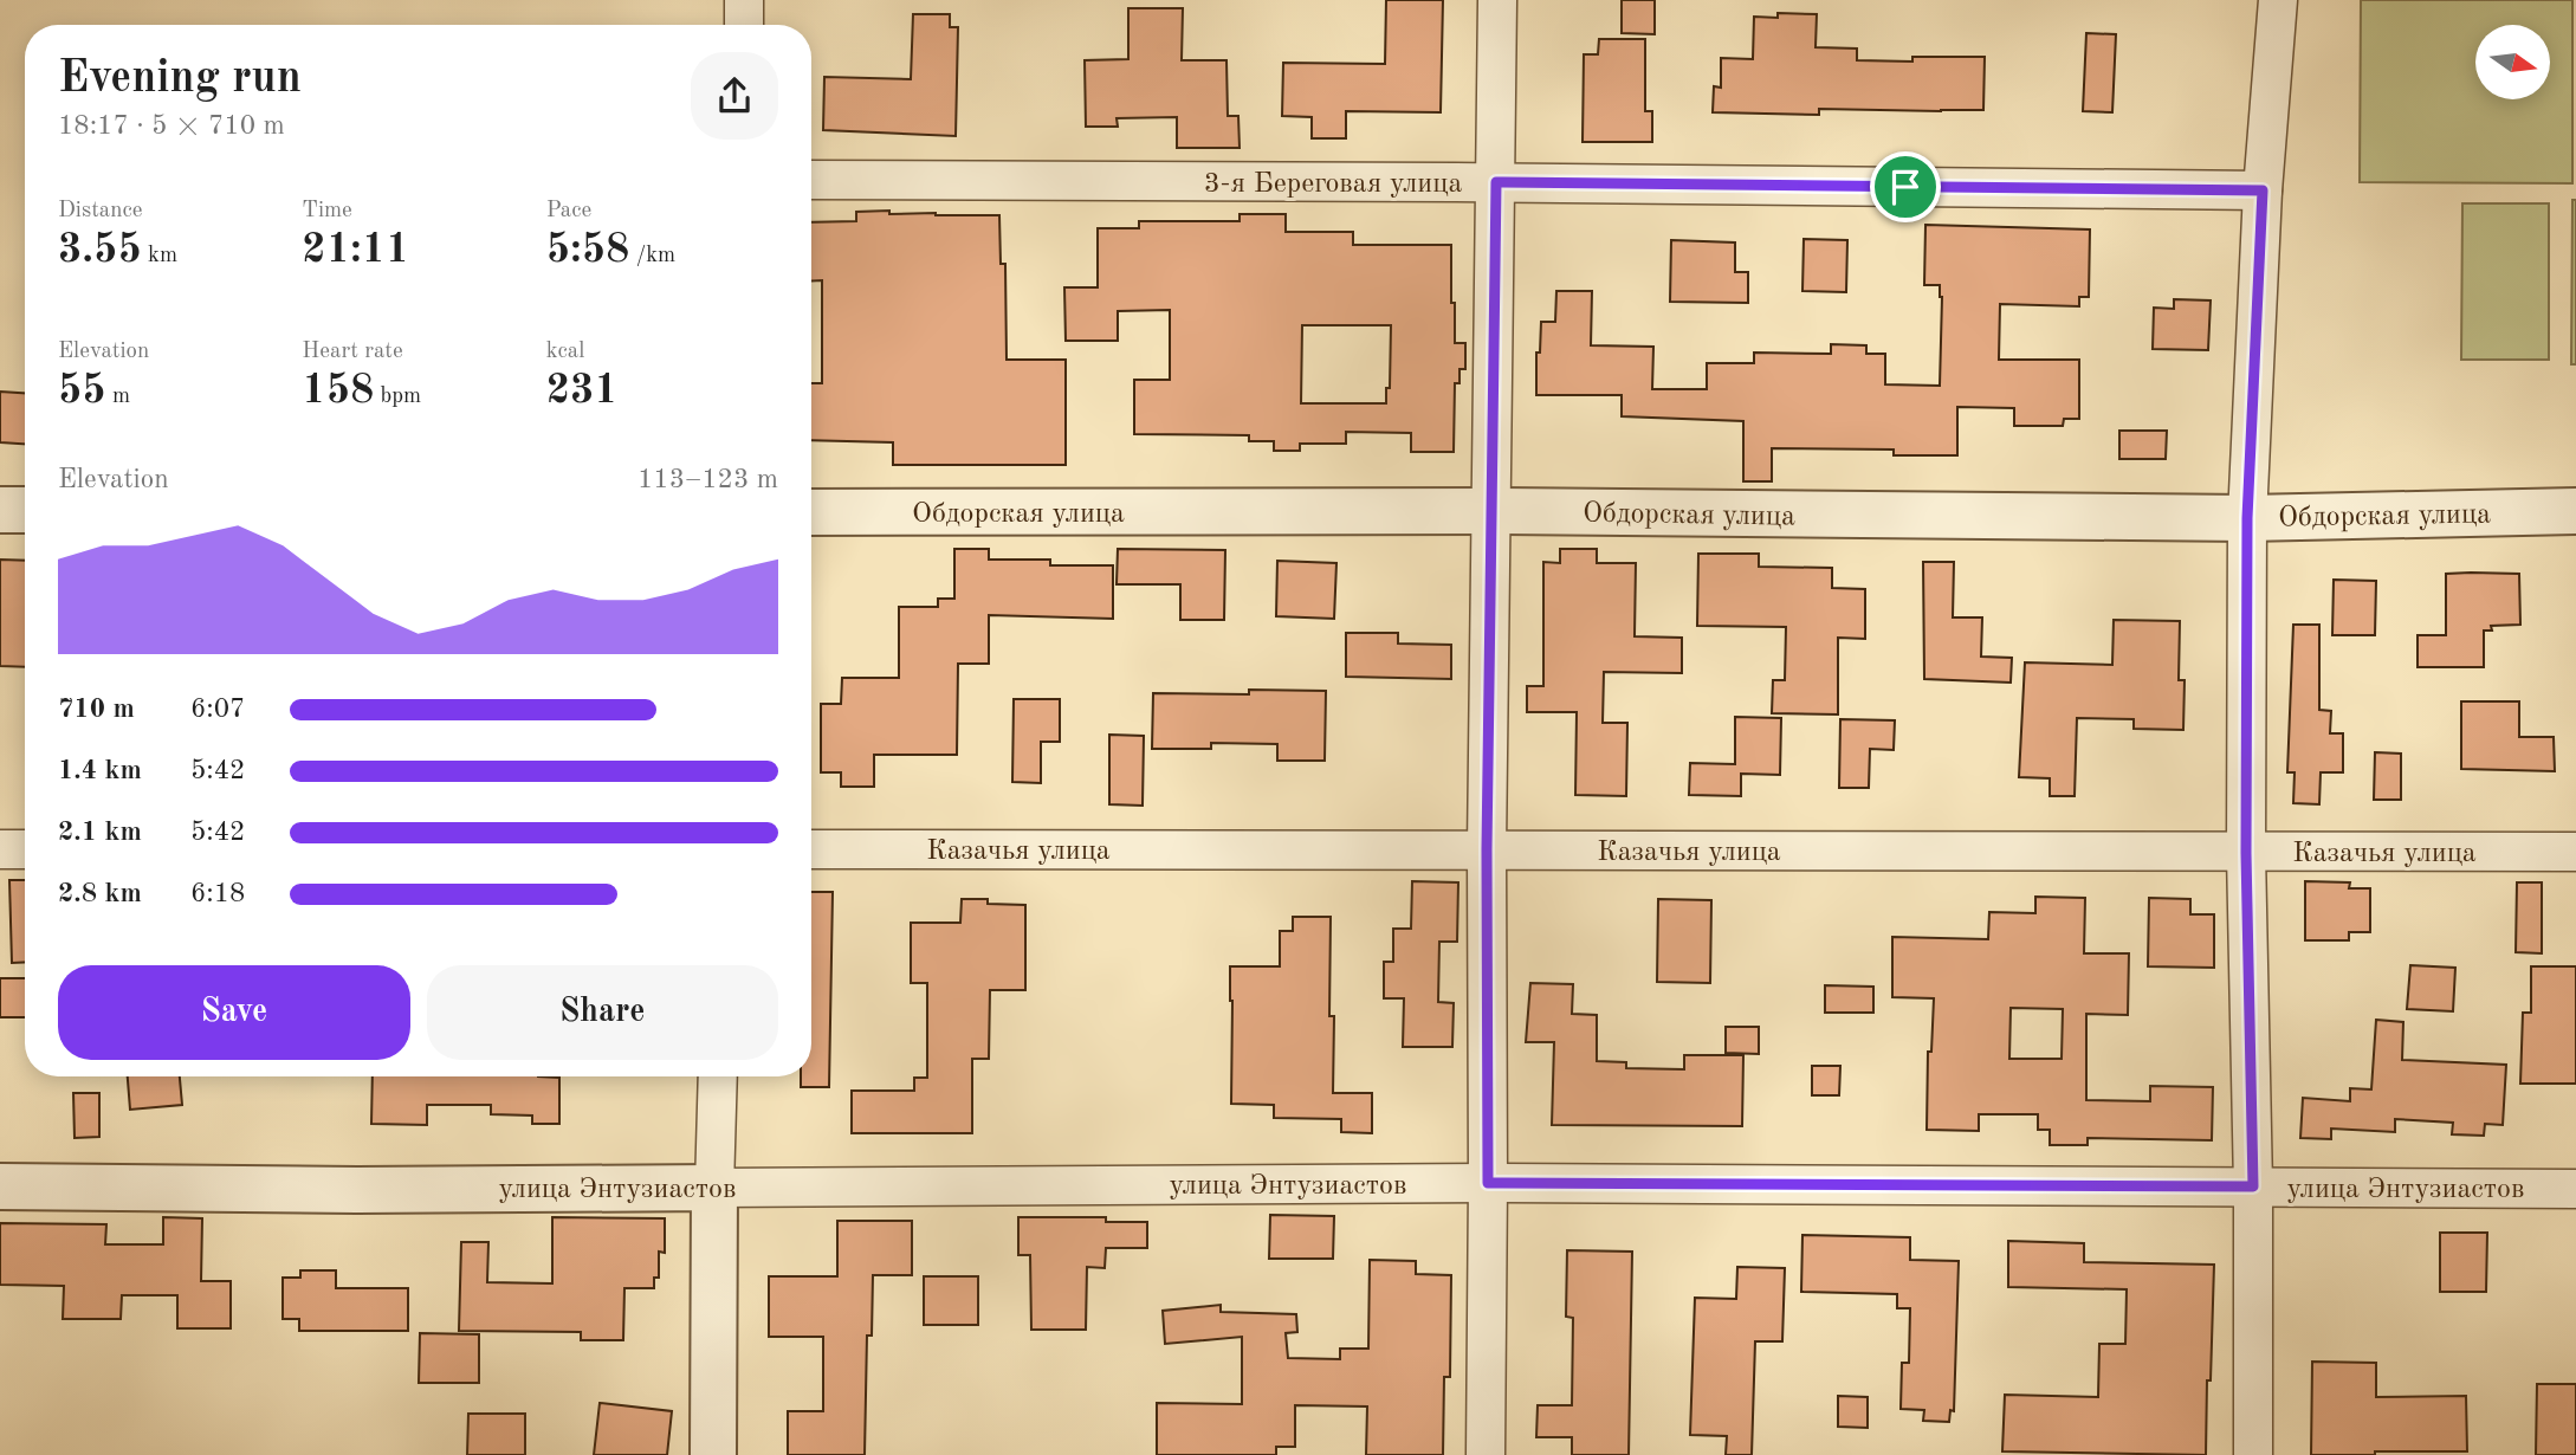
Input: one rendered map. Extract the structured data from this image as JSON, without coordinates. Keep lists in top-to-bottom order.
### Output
{
  "streets": {
    "street": [
      "3-я Береговая улица",
      "Обдорская улица",
      "Казачья улица",
      "улица Энтузиастов"
    ]
  },
  "north": "right",
  "page": {
    "heading": ["Evening run", "18:17 · 5 × 710 m"],
    "stats": [
      ["Distance", "3.55 km"],
      ["Time", "21:11"],
      ["Pace", "5:58 /km"],
      ["Elevation", "55 m"],
      ["Heart rate", "158 bpm"],
      ["kcal", "231"]
    ],
    "chart": ["Elevation", "113–123 m"],
    "list": [
      {
        "name": "710 m",
        "note": "6:07"
      },
      {
        "name": "1.4 km",
        "note": "5:42"
      },
      {
        "name": "2.1 km",
        "note": "5:42"
      },
      {
        "name": "2.8 km",
        "note": "6:18"
      }
    ],
    "buttons": ["Save", "Share"]
  }
}
